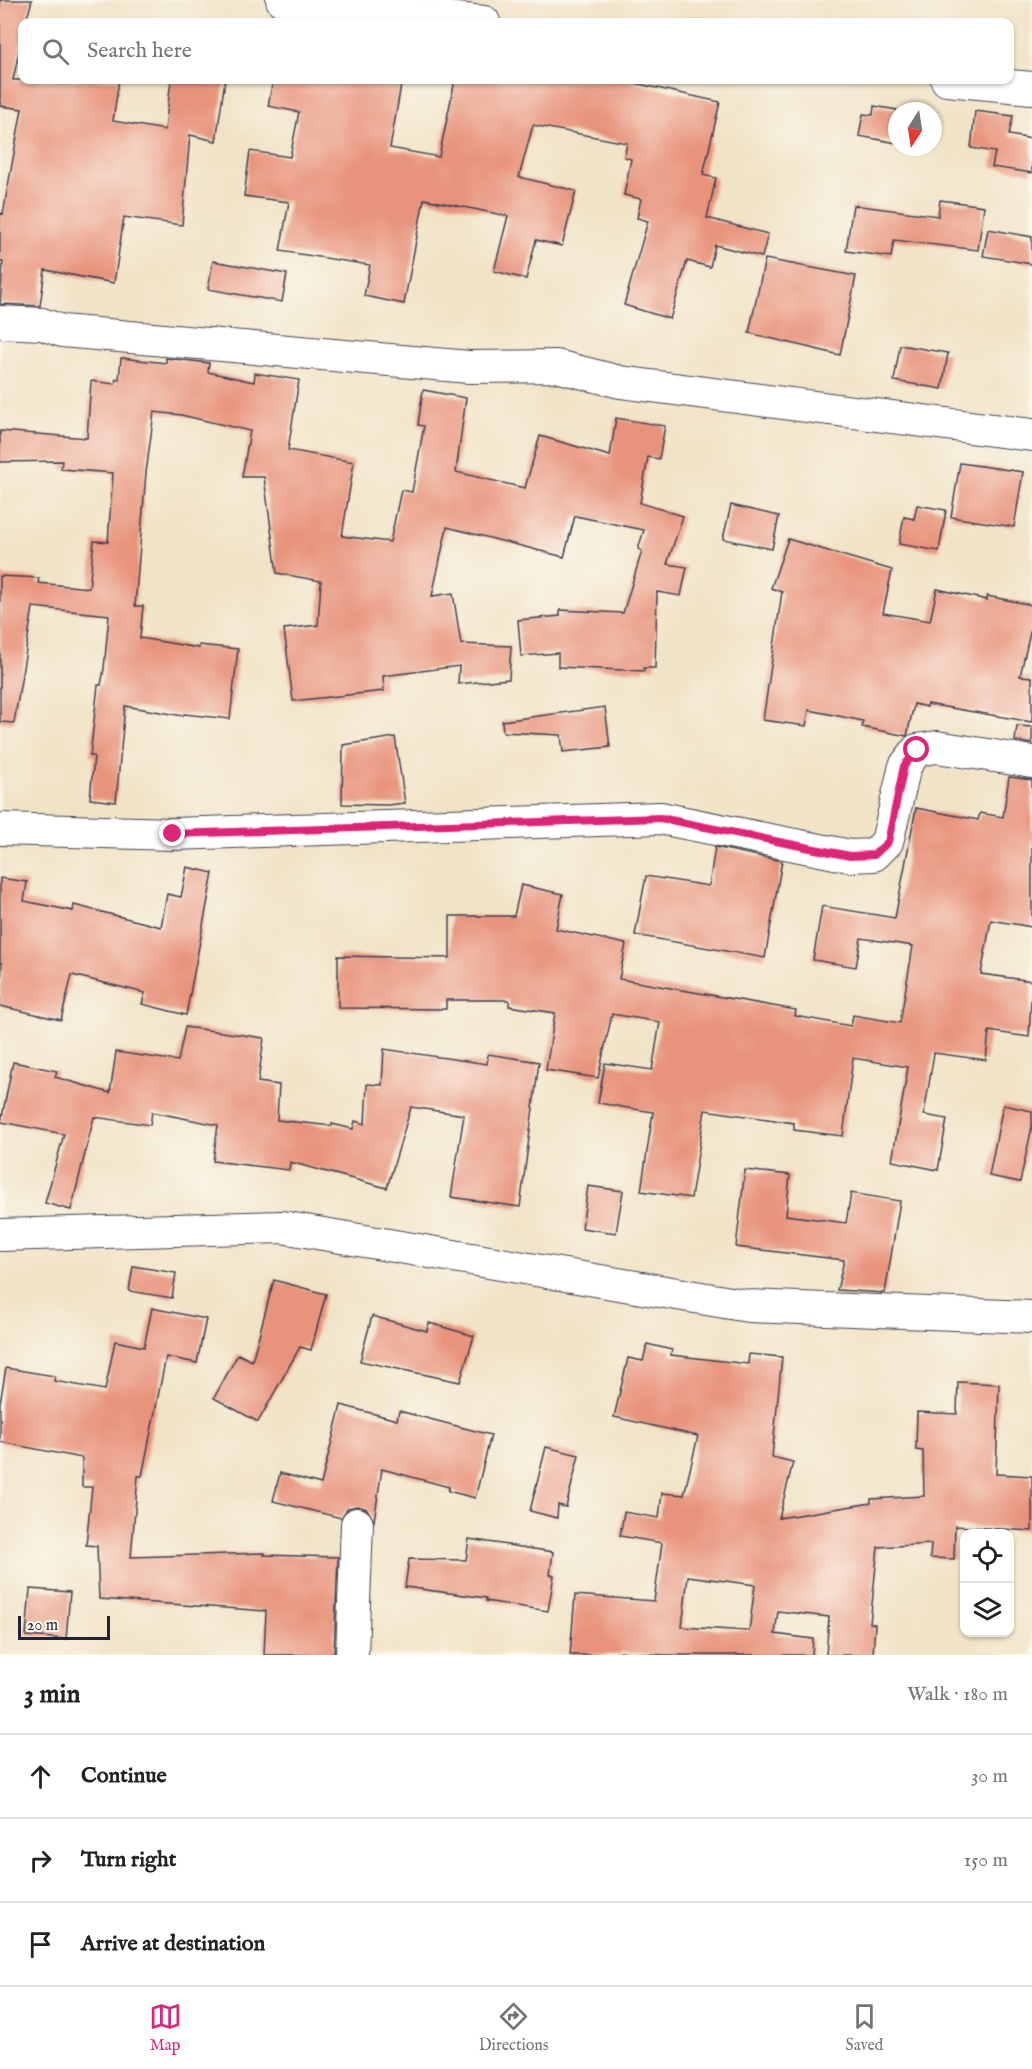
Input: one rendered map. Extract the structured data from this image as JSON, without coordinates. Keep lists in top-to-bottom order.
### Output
{
  "scale_bar": "20 m",
  "north": "bottom",
  "page": {
    "search": "Search here",
    "scale": "20 m",
    "heading": ["3 min", "Walk · 180 m"],
    "list": [
      ["Continue", "30 m"],
      ["Turn right", "150 m"],
      "Arrive at destination"
    ],
    "nav": ["Map", "Directions", "Saved"]
  }
}
